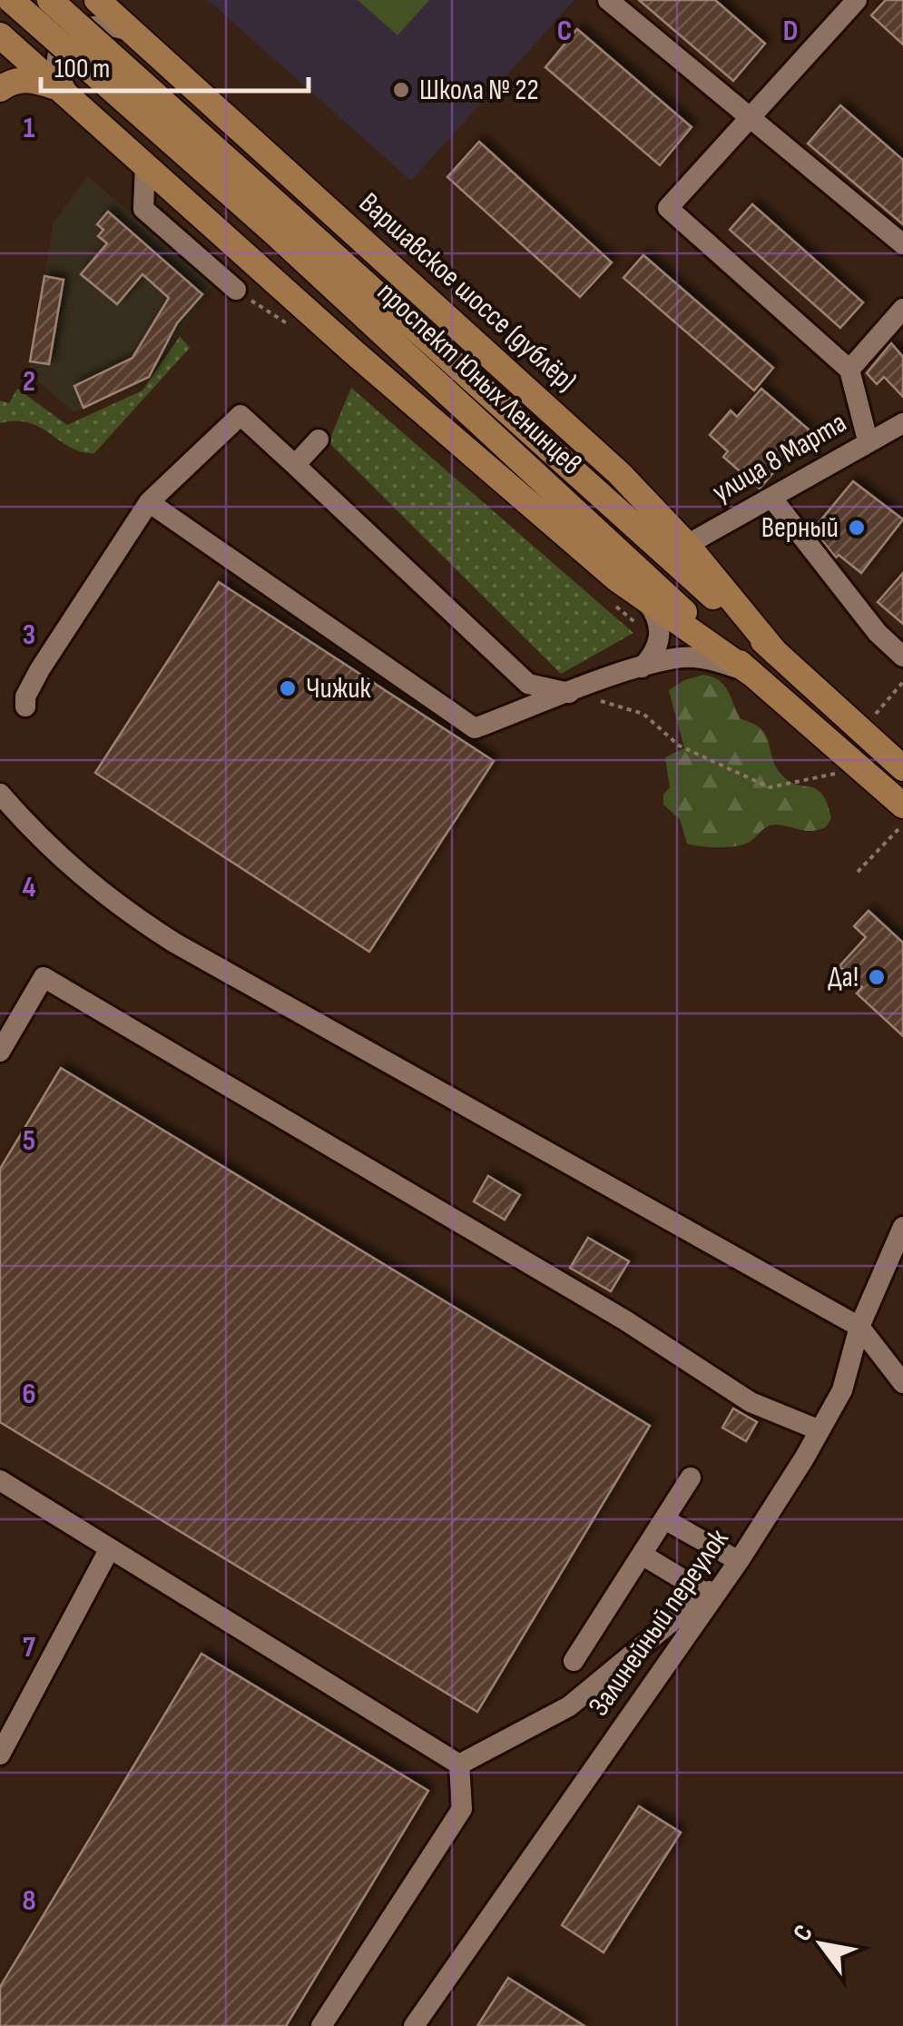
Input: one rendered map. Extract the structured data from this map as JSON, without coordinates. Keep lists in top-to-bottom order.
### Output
{
  "streets": {
    "main road": ["Варшавское шоссе (дублёр)", "проспект Юных Ленинцев"],
    "street": ["улица 8 Марта", "Залинейный переулок"]
  },
  "crossings": [
    ["Варшавское шоссе (дублёр)", "проспект Юных Ленинцев"],
    ["Варшавское шоссе (дублёр)", "улица 8 Марта"]
  ],
  "places": [
    "Школа № 22",
    "Верный",
    "Чижик",
    "Да!"
  ],
  "scale_bar": "100 m",
  "north": "top left",
  "grid": {
    "columns": ["C", "D"],
    "rows": [
      "1",
      "2",
      "3",
      "4",
      "5",
      "6",
      "7",
      "8"
    ]
  }
}
